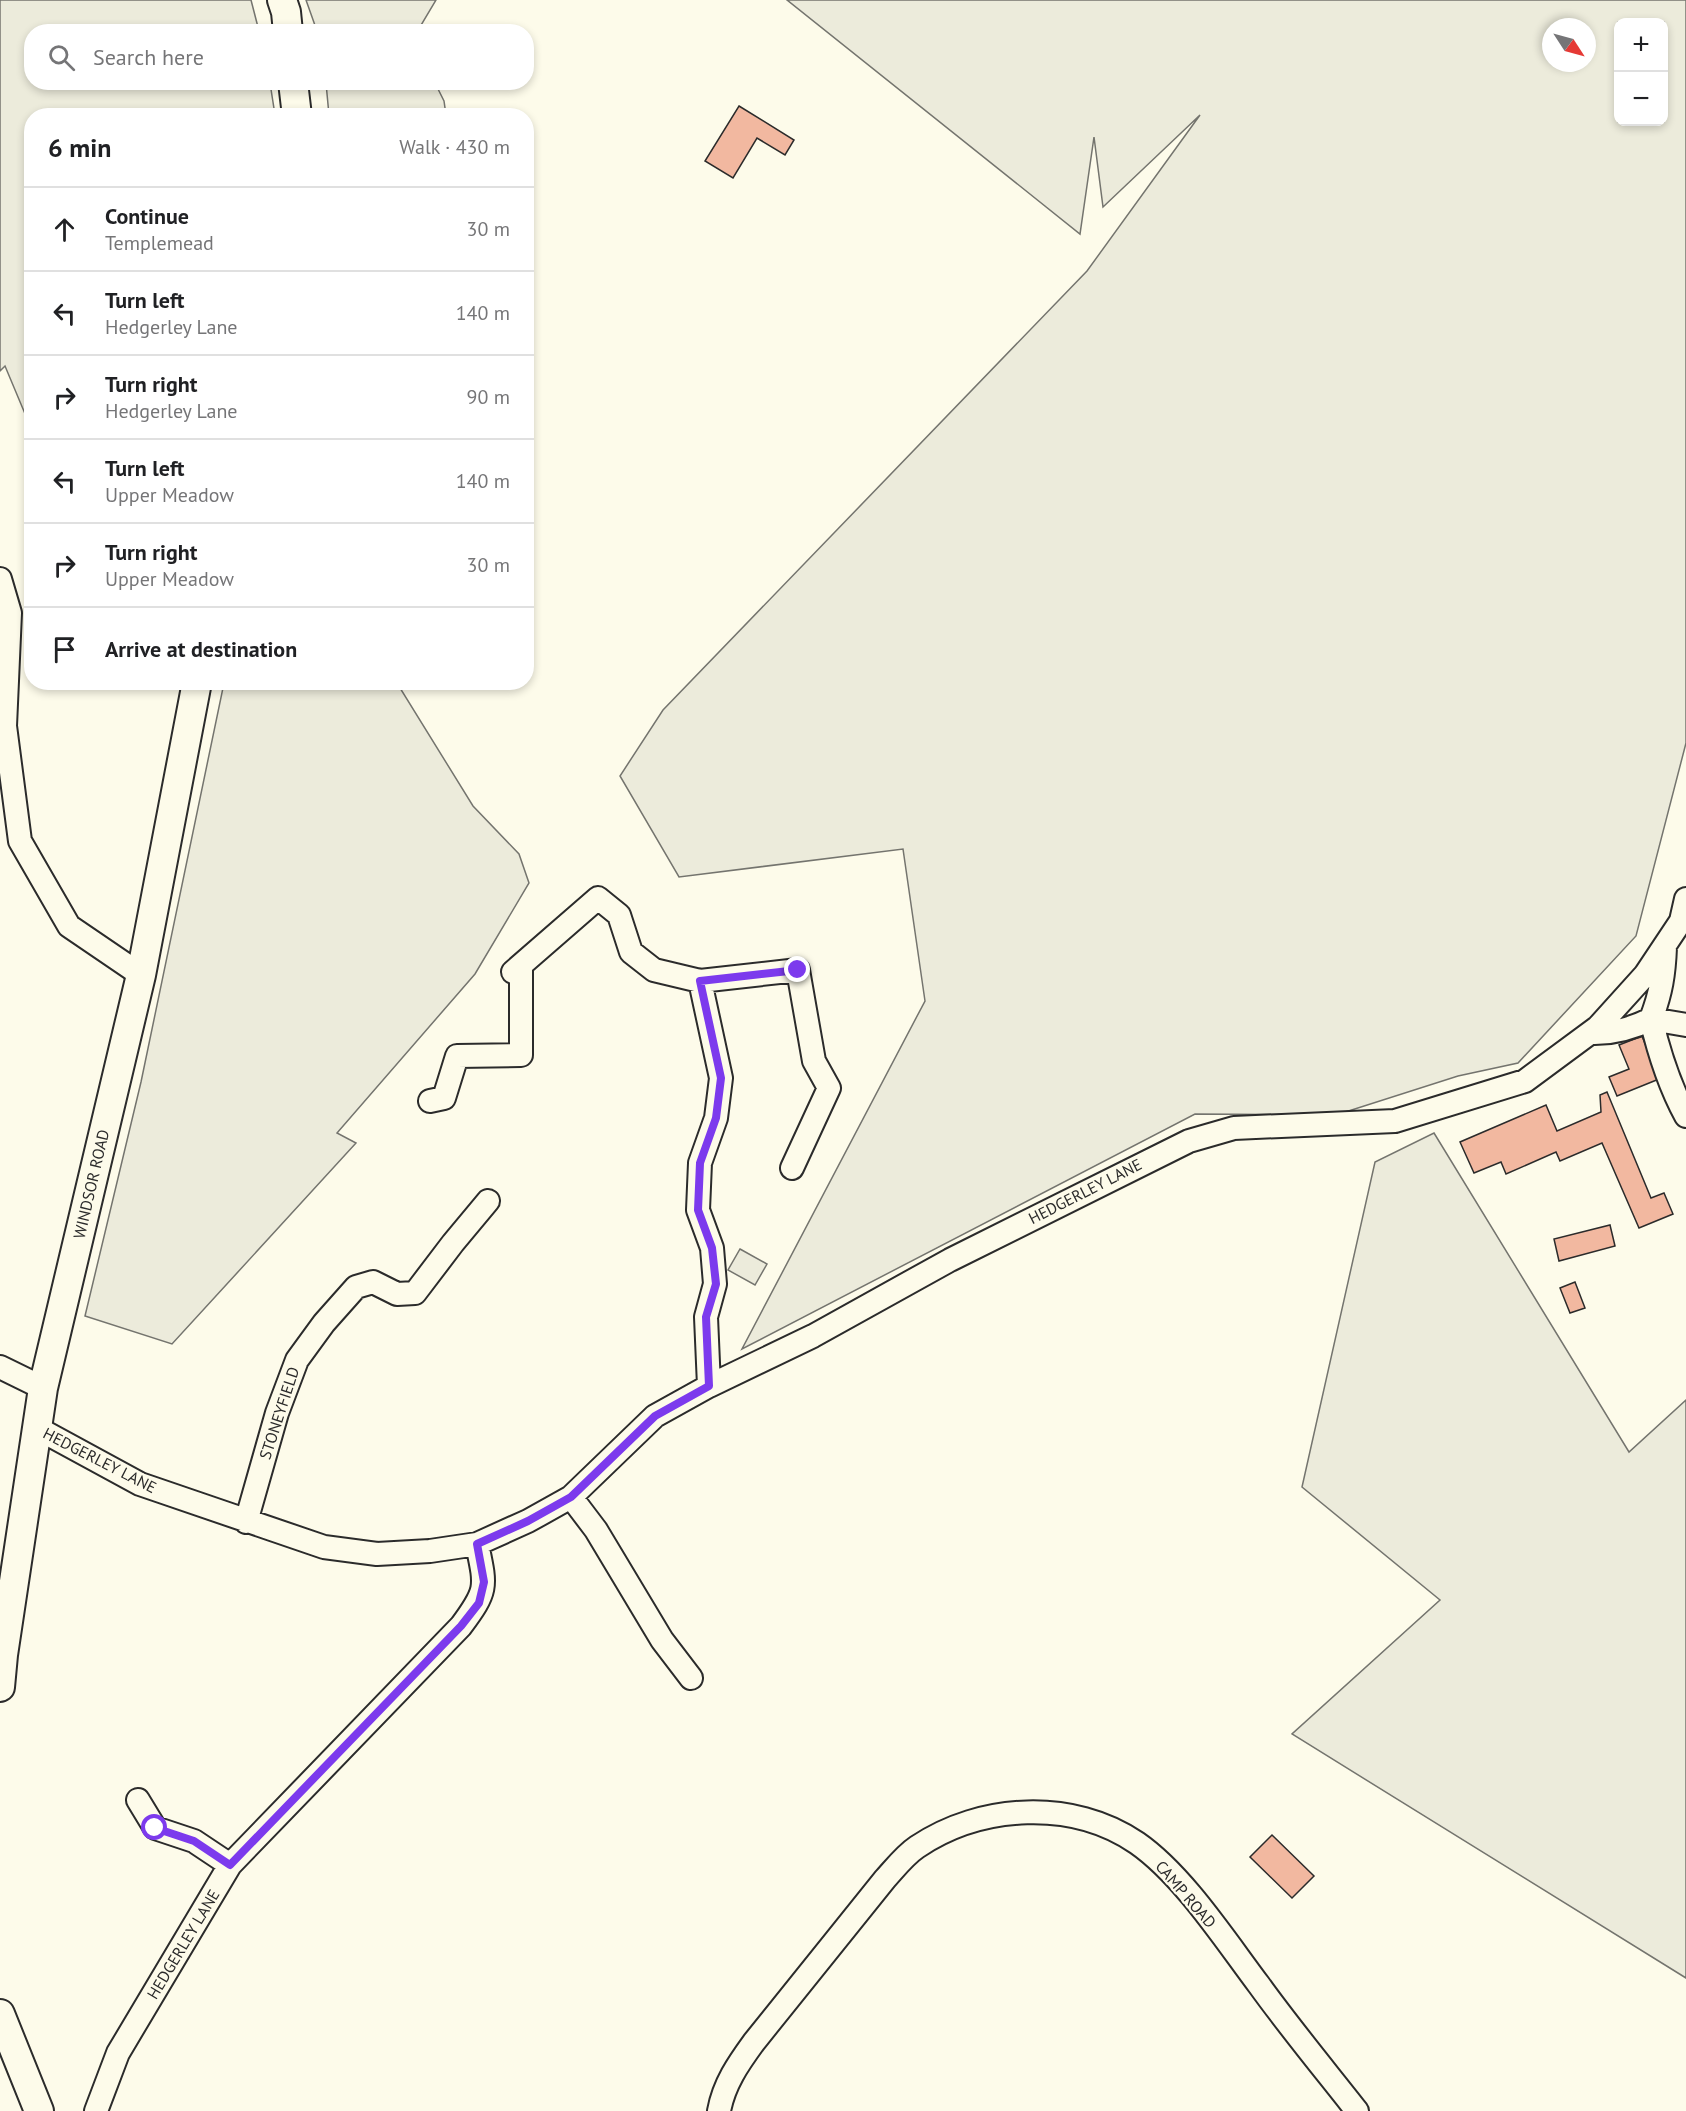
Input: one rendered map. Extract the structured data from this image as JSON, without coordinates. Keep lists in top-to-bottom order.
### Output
{
  "streets": {
    "main road": ["WINDSOR ROAD"],
    "street": ["HEDGERLEY LANE", "STONEYFIELD", "CAMP ROAD"]
  },
  "crossings": [
    ["WINDSOR ROAD", "HEDGERLEY LANE"],
    ["HEDGERLEY LANE", "STONEYFIELD"]
  ],
  "north": "bottom right",
  "page": {
    "map_buttons": ["+", "−"],
    "search": "Search here",
    "heading": ["6 min", "Walk · 430 m"],
    "list": [
      ["Continue", "Templemead", "30 m"],
      ["Turn left", "Hedgerley Lane", "140 m"],
      ["Turn right", "Hedgerley Lane", "90 m"],
      ["Turn left", "Upper Meadow", "140 m"],
      ["Turn right", "Upper Meadow", "30 m"],
      "Arrive at destination"
    ]
  }
}
